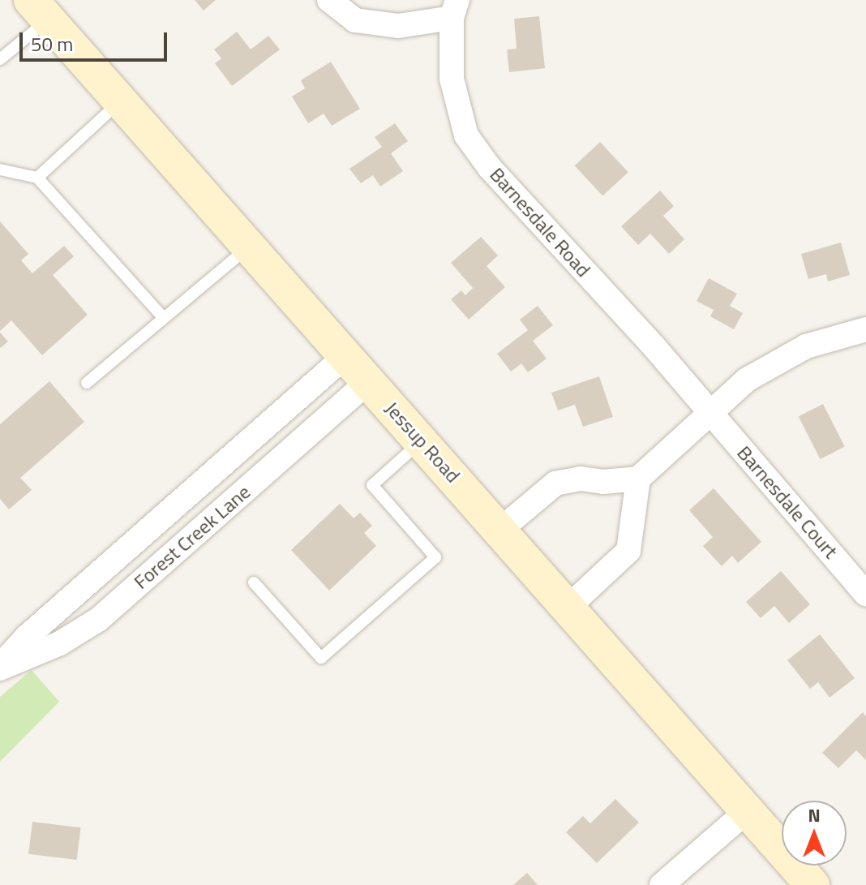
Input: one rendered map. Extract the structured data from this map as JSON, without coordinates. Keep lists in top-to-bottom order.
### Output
{
  "streets": {
    "street": [
      "Barnesdale Road",
      "Jessup Road",
      "Barnesdale Court",
      "Forest Creek Lane"
    ]
  },
  "crossings": [
    ["Barnesdale Road", "Barnesdale Court"],
    ["Jessup Road", "Forest Creek Lane"]
  ],
  "scale_bar": "50 m",
  "north": "top"
}
